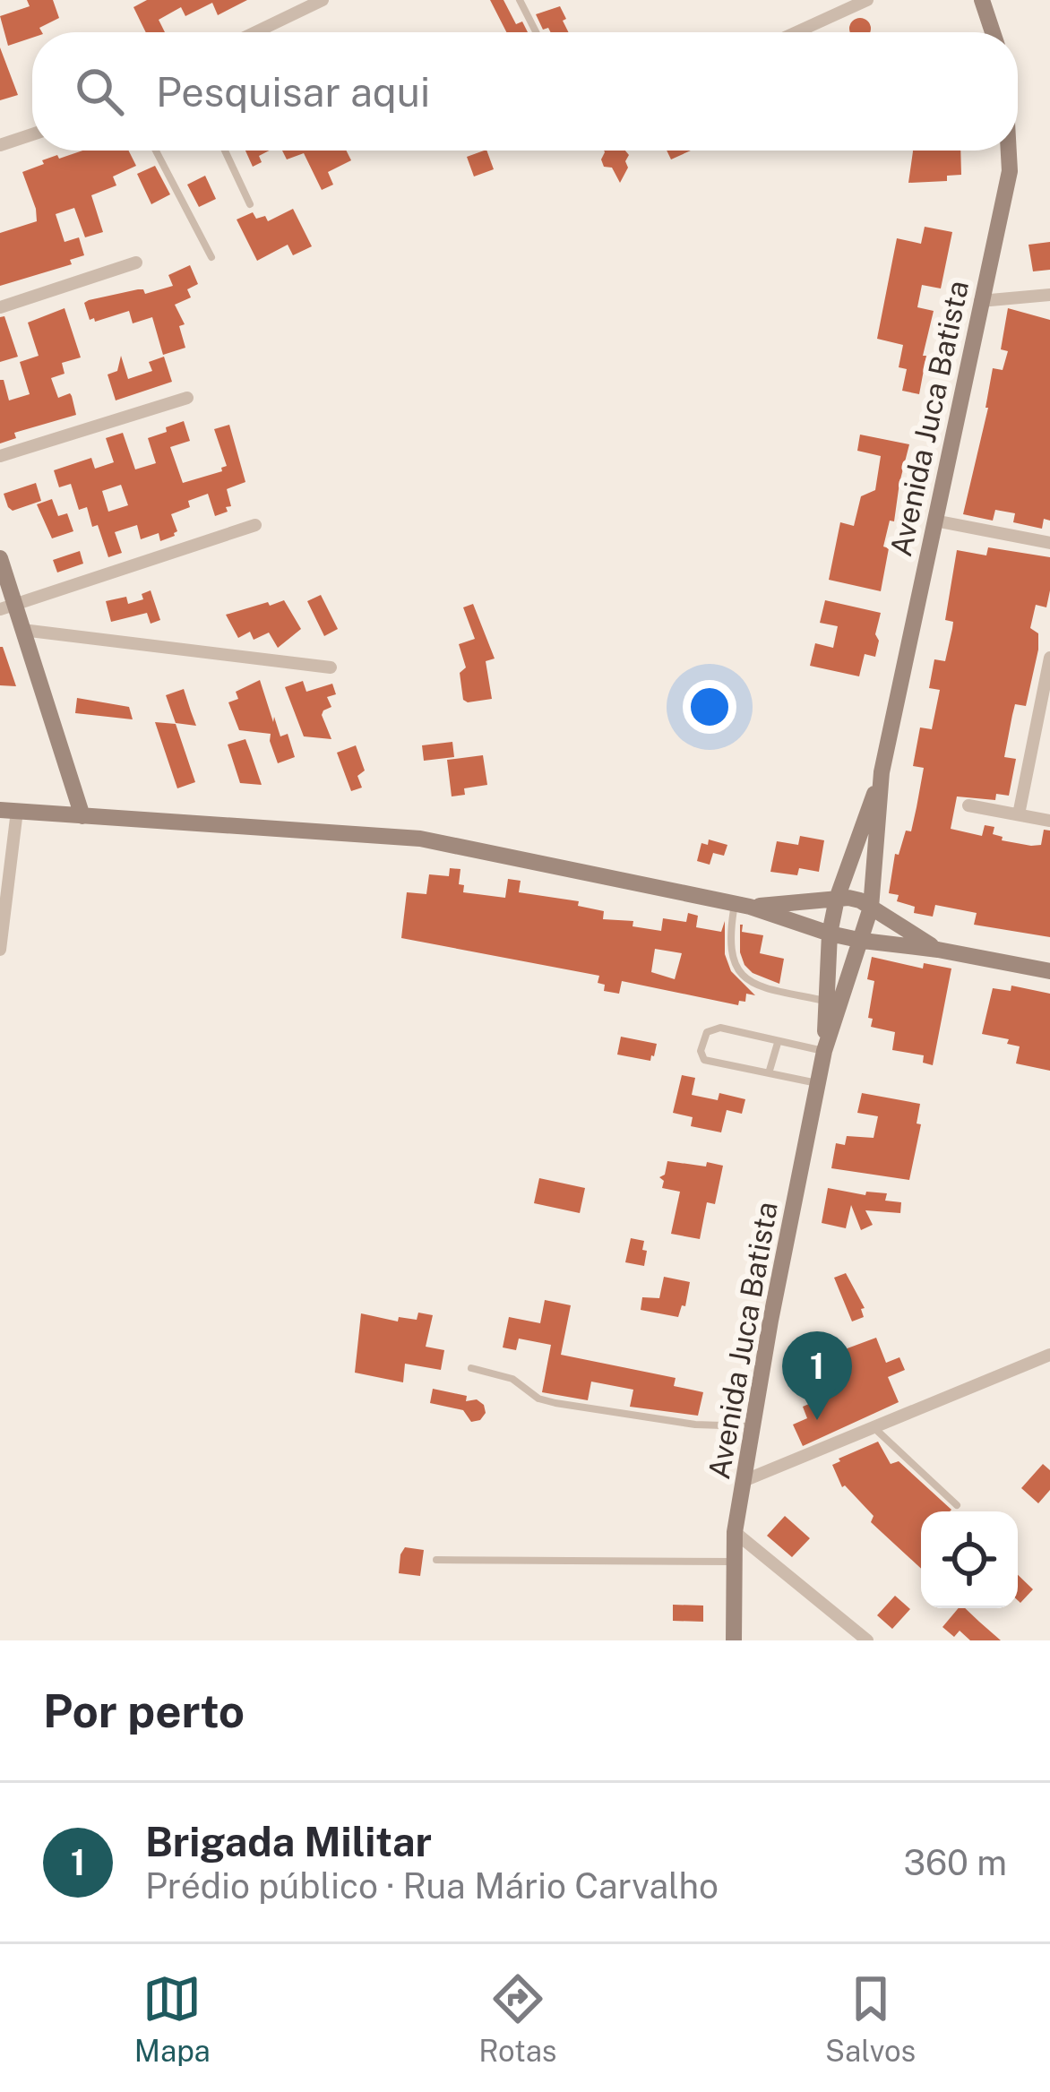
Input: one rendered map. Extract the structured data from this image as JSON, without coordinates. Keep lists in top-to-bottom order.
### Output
{
  "streets": {
    "main road": ["Avenida Juca Batista"]
  },
  "page": {
    "search": "Pesquisar aqui",
    "pins": "1",
    "heading": "Por perto",
    "list": [
      {
        "mark": "1",
        "name": "Brigada Militar",
        "note": "Prédio público · Rua Mário Carvalho",
        "value": "360 m"
      }
    ],
    "nav": ["Mapa", "Rotas", "Salvos"]
  }
}
